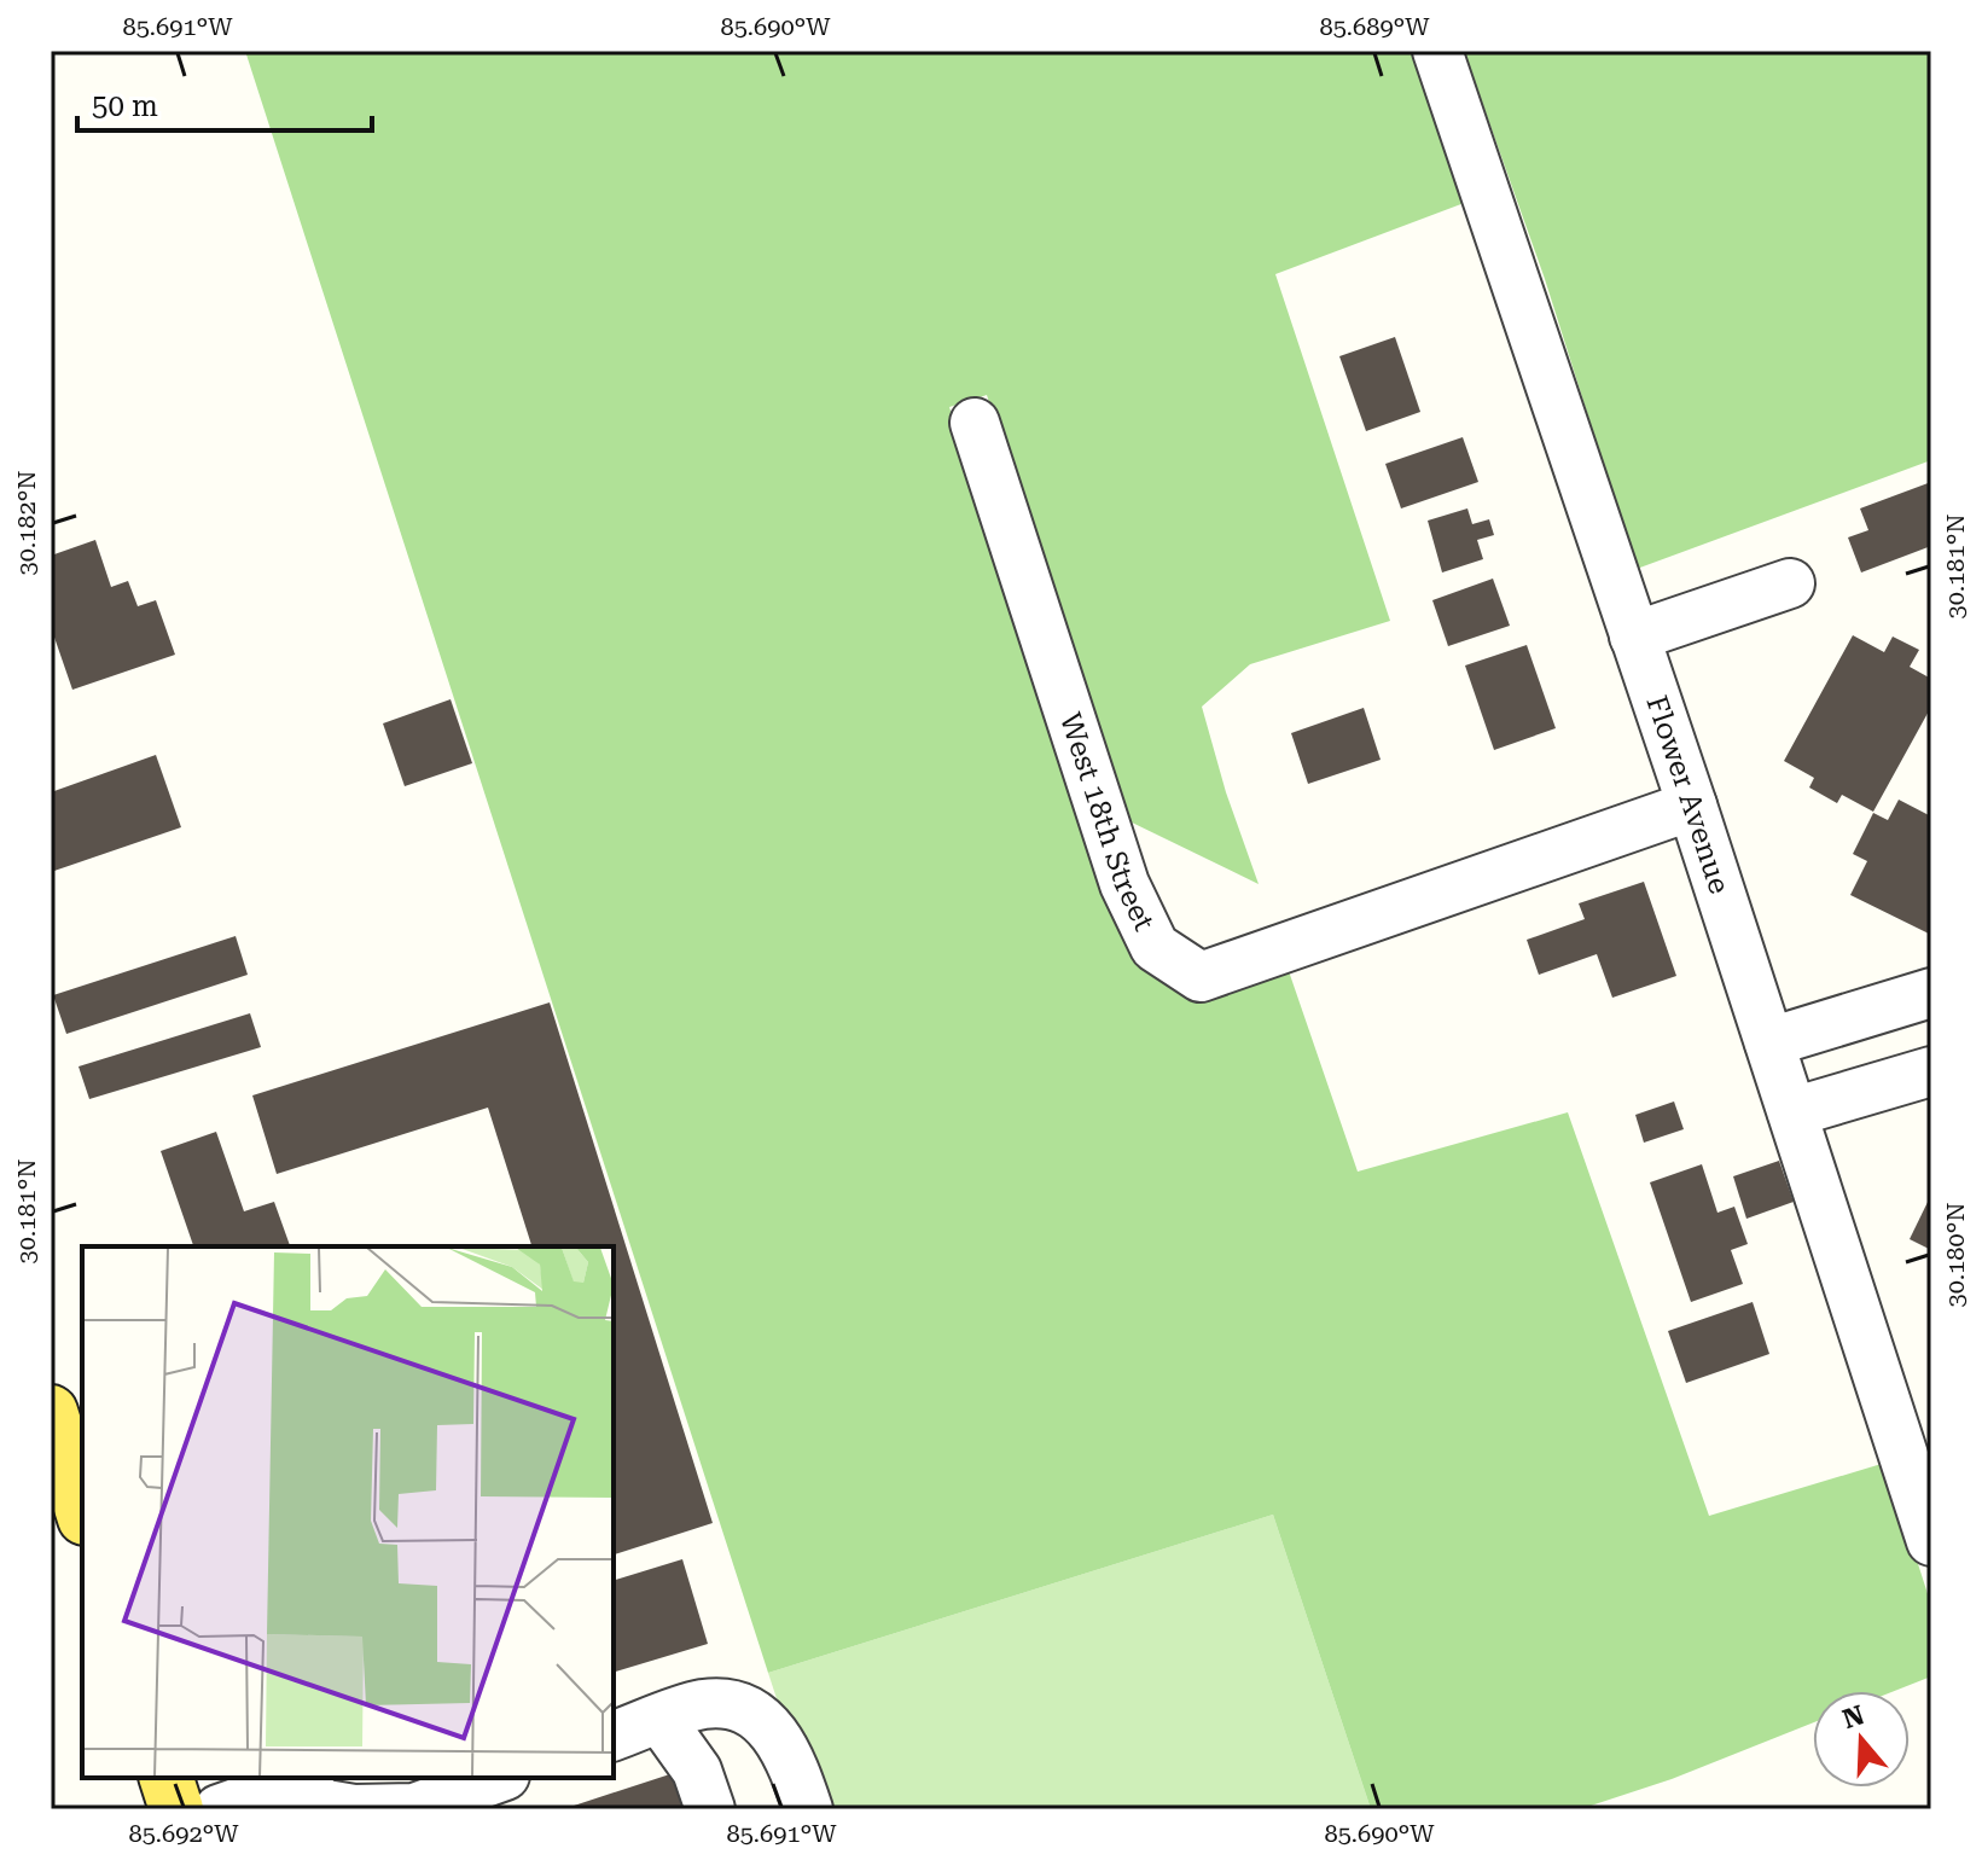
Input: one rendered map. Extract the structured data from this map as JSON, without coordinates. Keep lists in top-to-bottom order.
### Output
{
  "streets": {
    "street": ["Flower Avenue", "West 18th Street"]
  },
  "crossings": [
    ["Flower Avenue", "West 18th Street"]
  ],
  "scale_bar": "50 m",
  "north": "top",
  "coordinates": [
    "85.691°W",
    "85.690°W",
    "85.689°W",
    "30.182°N",
    "30.181°N",
    "30.180°N",
    "85.692°W"
  ]
}
